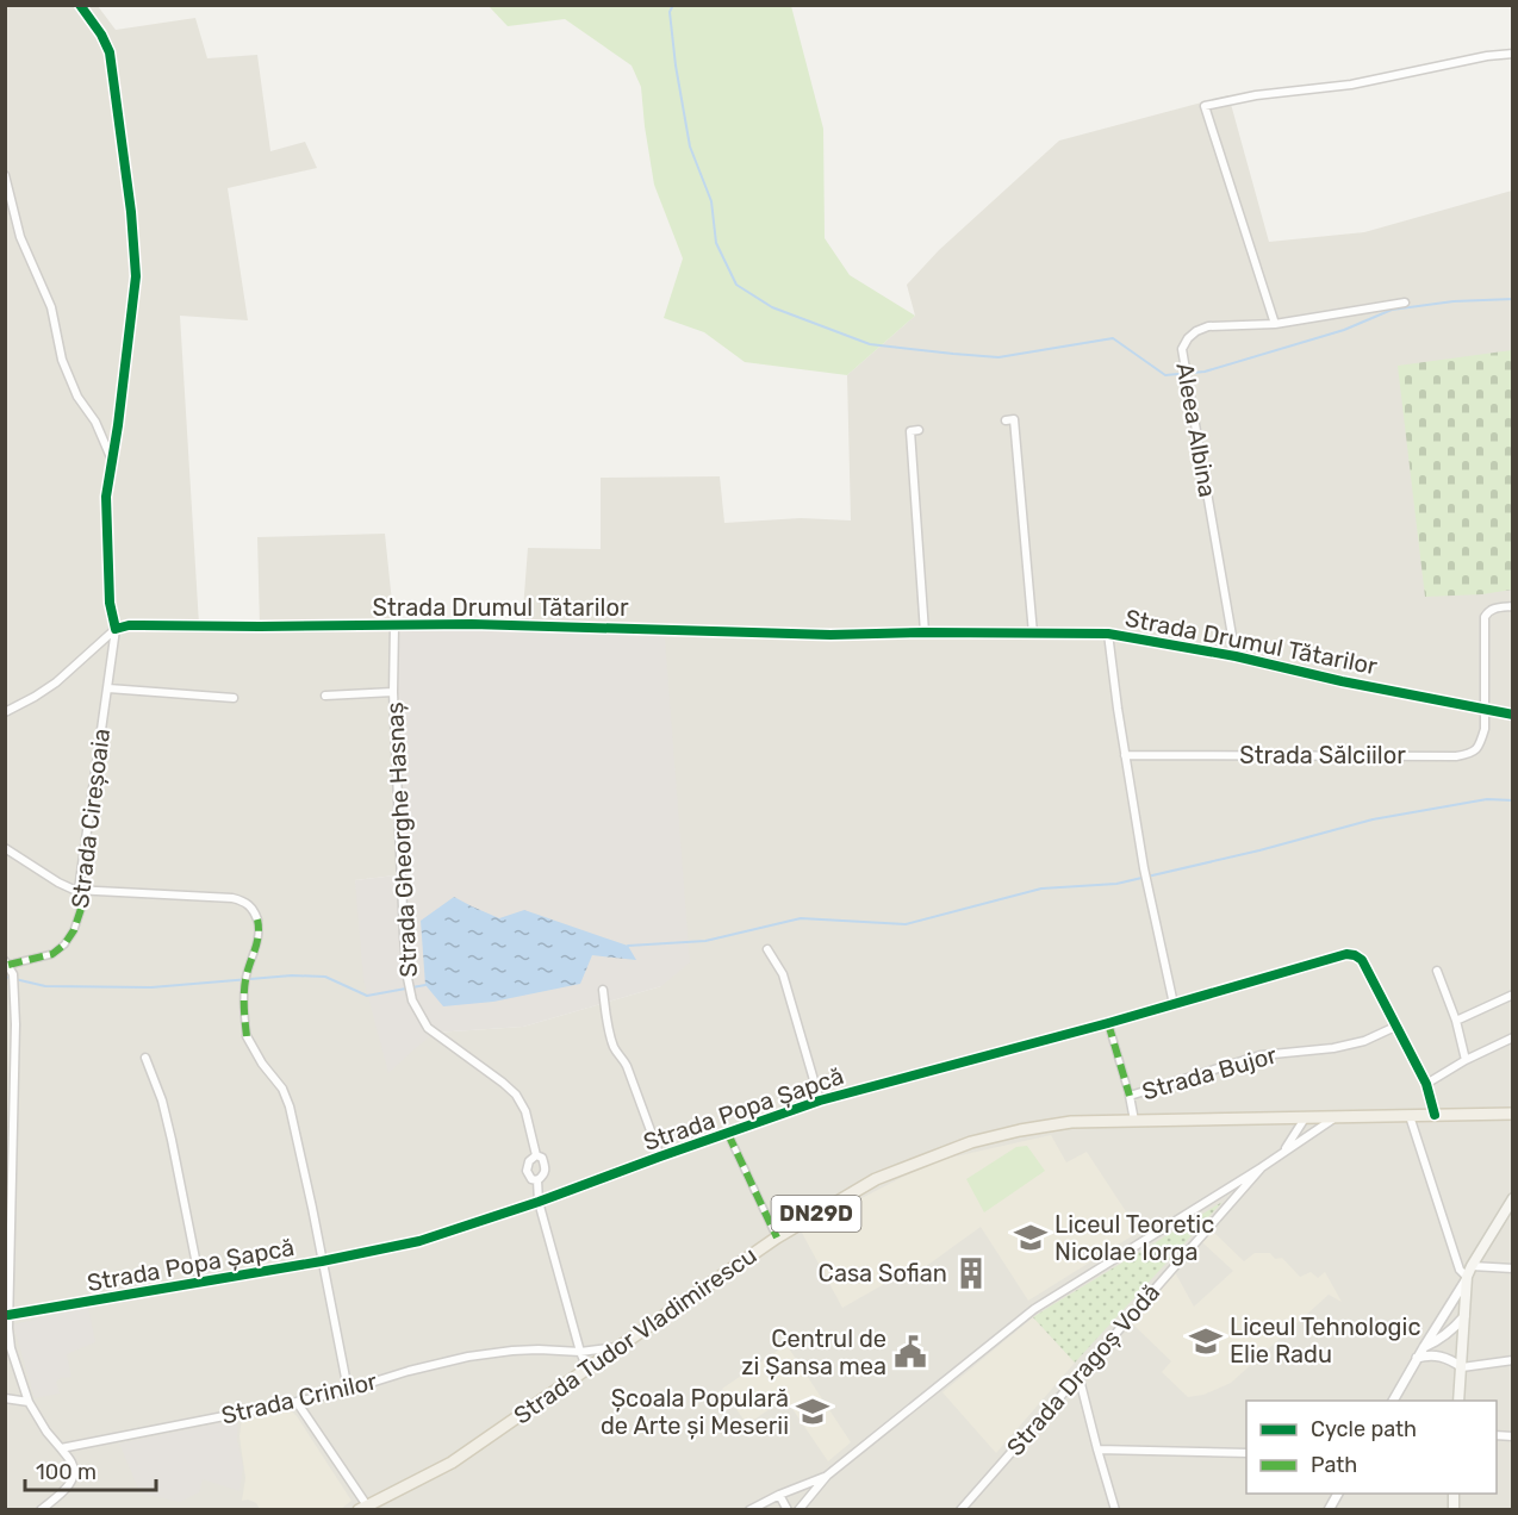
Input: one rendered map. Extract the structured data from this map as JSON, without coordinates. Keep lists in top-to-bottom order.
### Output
{
  "streets": {
    "main road": ["DN29D", "Strada Tudor Vladimirescu"],
    "street": [
      "Aleea Albina",
      "Strada Drumul Tătarilor",
      "Strada Sălciilor",
      "Strada Cireșoaia",
      "Strada Gheorghe Hasnaș",
      "Strada Bujor",
      "Strada Popa Șapcă",
      "Strada Dragoș Vodă",
      "Strada Crinilor"
    ]
  },
  "crossings": [
    ["Aleea Albina", "Strada Drumul Tătarilor"],
    ["Strada Drumul Tătarilor", "Strada Sălciilor"],
    ["Strada Drumul Tătarilor", "Strada Cireșoaia"],
    ["Strada Drumul Tătarilor", "Strada Gheorghe Hasnaș"],
    ["Strada Gheorghe Hasnaș", "Strada Popa Șapcă"],
    ["Strada Gheorghe Hasnaș", "Strada Tudor Vladimirescu"],
    ["Strada Gheorghe Hasnaș", "Strada Crinilor"],
    ["Strada Bujor", "Strada Popa Șapcă"],
    ["Strada Bujor", "Strada Tudor Vladimirescu"],
    ["Strada Popa Șapcă", "DN29D"],
    ["DN29D", "Strada Tudor Vladimirescu"],
    ["DN29D", "Strada Dragoș Vodă"],
    ["Strada Tudor Vladimirescu", "Strada Dragoș Vodă"],
    ["Strada Tudor Vladimirescu", "Strada Crinilor"]
  ],
  "places": {
    "school or university": ["Liceul Teoretic Nicolae Iorga", "Liceul Tehnologic Elie Radu", "Școala Populară de Arte și Meserii"],
    "building": ["Casa Sofian"],
    "public building": ["Centrul de zi Șansa mea"]
  },
  "legend": ["Cycle path", "Path"],
  "scale_bar": "100 m"
}
